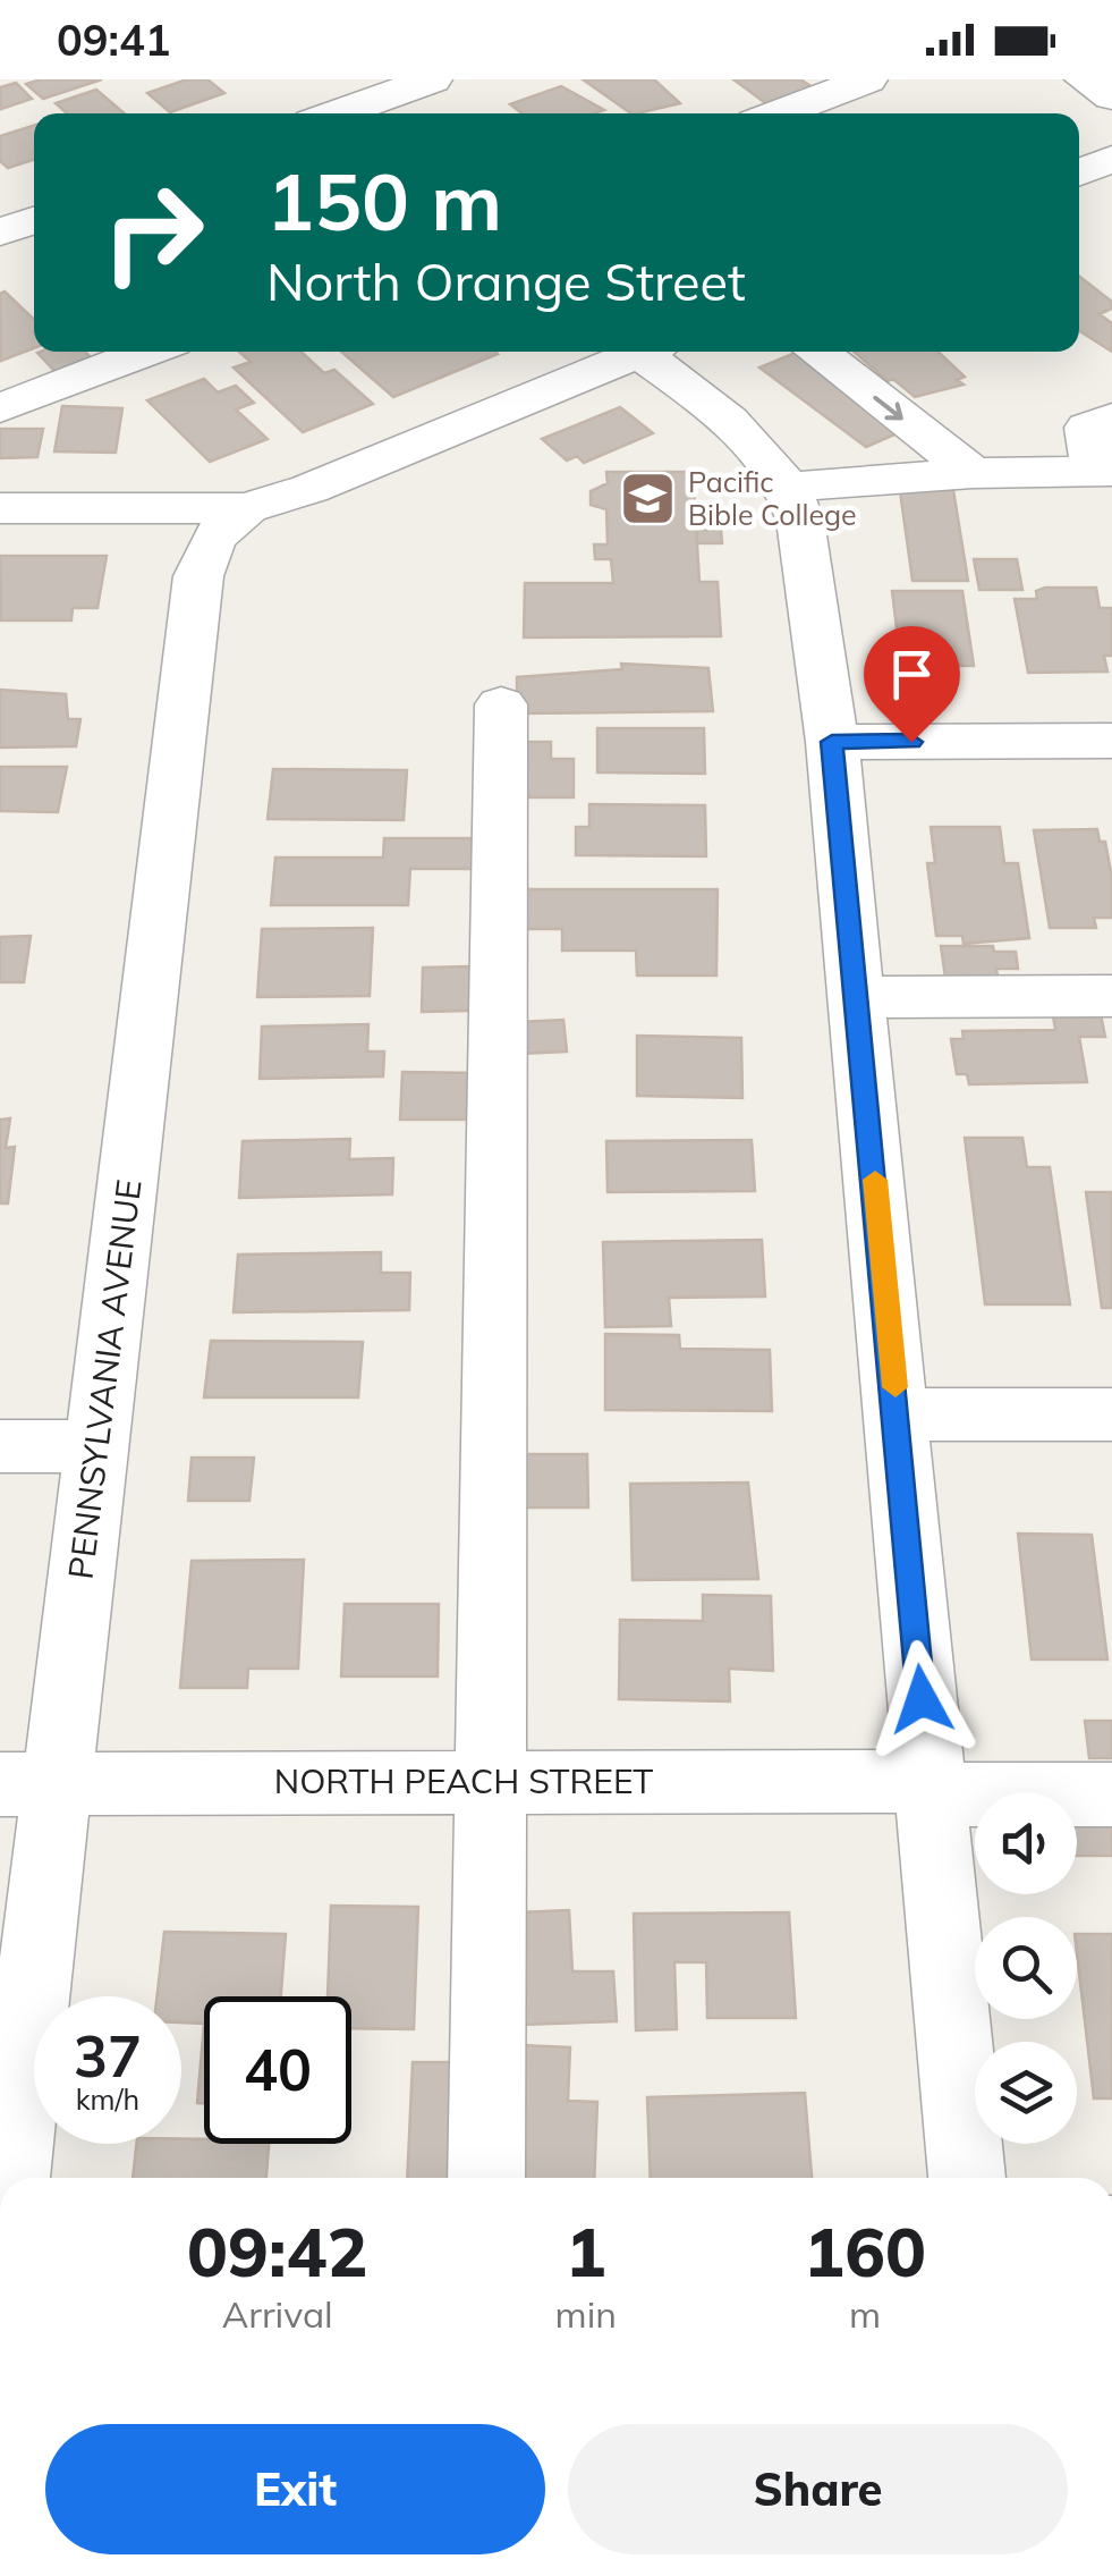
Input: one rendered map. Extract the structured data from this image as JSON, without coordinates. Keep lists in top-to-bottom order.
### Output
{
  "streets": {
    "street": ["PENNSYLVANIA AVENUE", "NORTH PEACH STREET"]
  },
  "crossings": [
    ["PENNSYLVANIA AVENUE", "NORTH PEACH STREET"]
  ],
  "places": {
    "school or university": ["Pacific Bible College"]
  },
  "page": {
    "status": "09:41",
    "turn": ["150 m", "North Orange Street"],
    "speed": "37 km/h",
    "limit": "40",
    "eta": [
      "09:42",
      "Arrival",
      "1",
      "min",
      "160",
      "m"
    ],
    "buttons": ["Exit", "Share"]
  }
}
